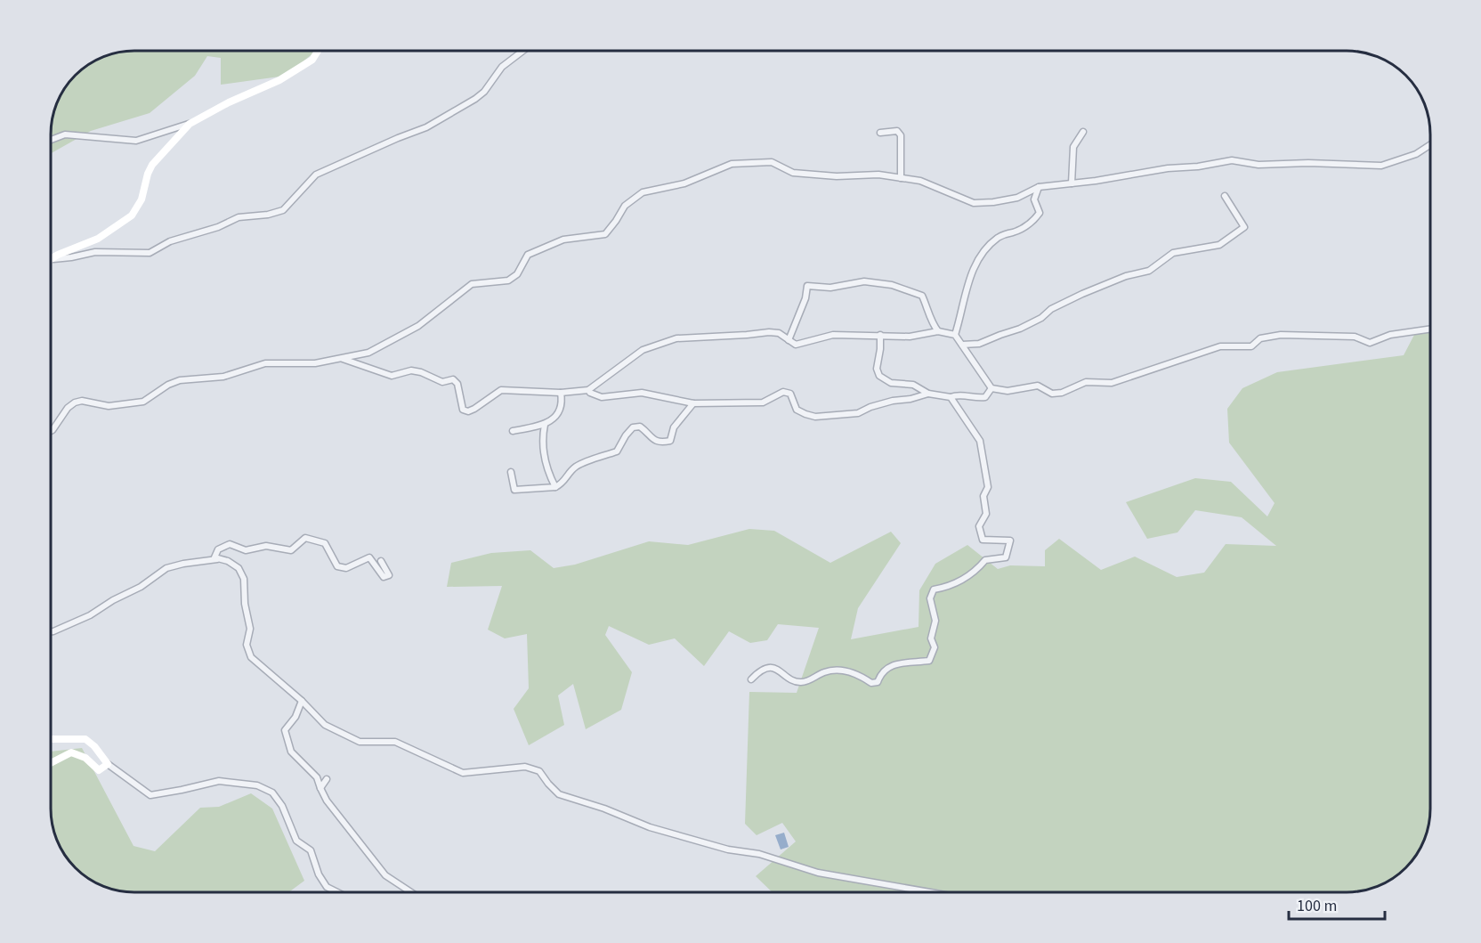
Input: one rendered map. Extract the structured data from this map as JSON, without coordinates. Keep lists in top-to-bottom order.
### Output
{
  "scale_bar": "100 m"
}
